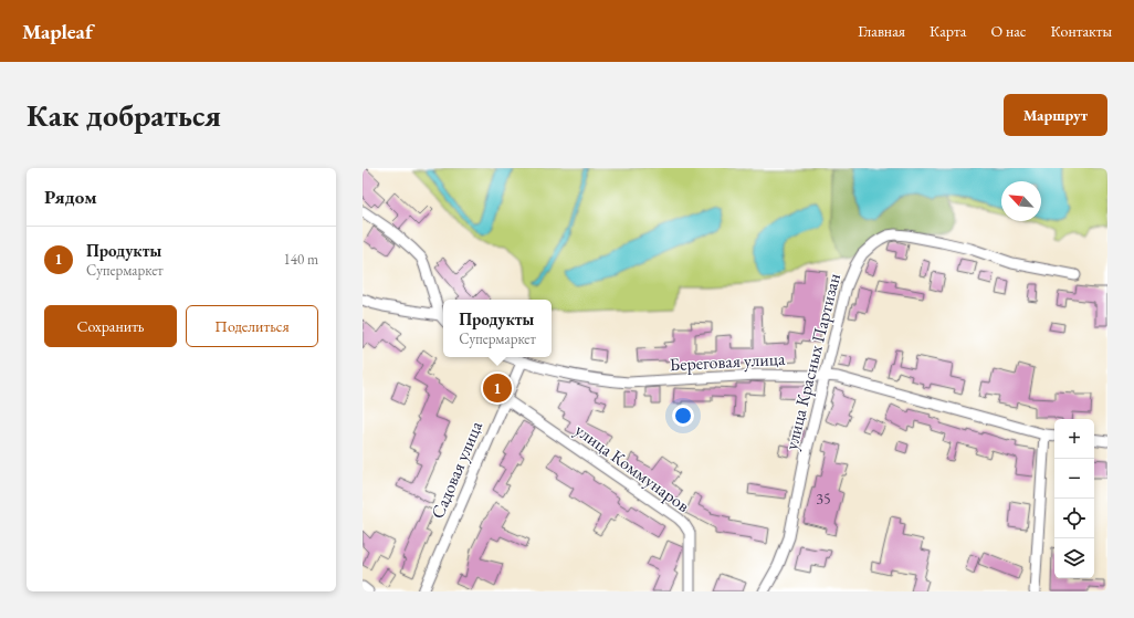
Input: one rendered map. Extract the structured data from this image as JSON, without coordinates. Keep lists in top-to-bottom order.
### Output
{
  "streets": {
    "street": [
      "Береговая улица",
      "улица Красных Партизан",
      "улица Коммунаров",
      "Садовая улица"
    ]
  },
  "crossings": [
    ["Береговая улица", "улица Красных Партизан"],
    ["Береговая улица", "Садовая улица"],
    ["улица Коммунаров", "Садовая улица"]
  ],
  "house_numbers": ["35"],
  "north": "top left",
  "page": {
    "header": "Mapleaf",
    "nav": [
      "Главная",
      "Карта",
      "О нас",
      "Контакты"
    ],
    "buttons": [
      "Маршрут",
      ["Сохранить", "Поделиться"]
    ],
    "title": "Как добраться",
    "heading": "Рядом",
    "list": [
      {
        "mark": "1",
        "name": "Продукты",
        "note": "Супермаркет",
        "value": "140 m"
      }
    ],
    "popup": ["Продукты", "Супермаркет"],
    "pins": "1",
    "map_buttons": ["+", "−"]
  }
}
